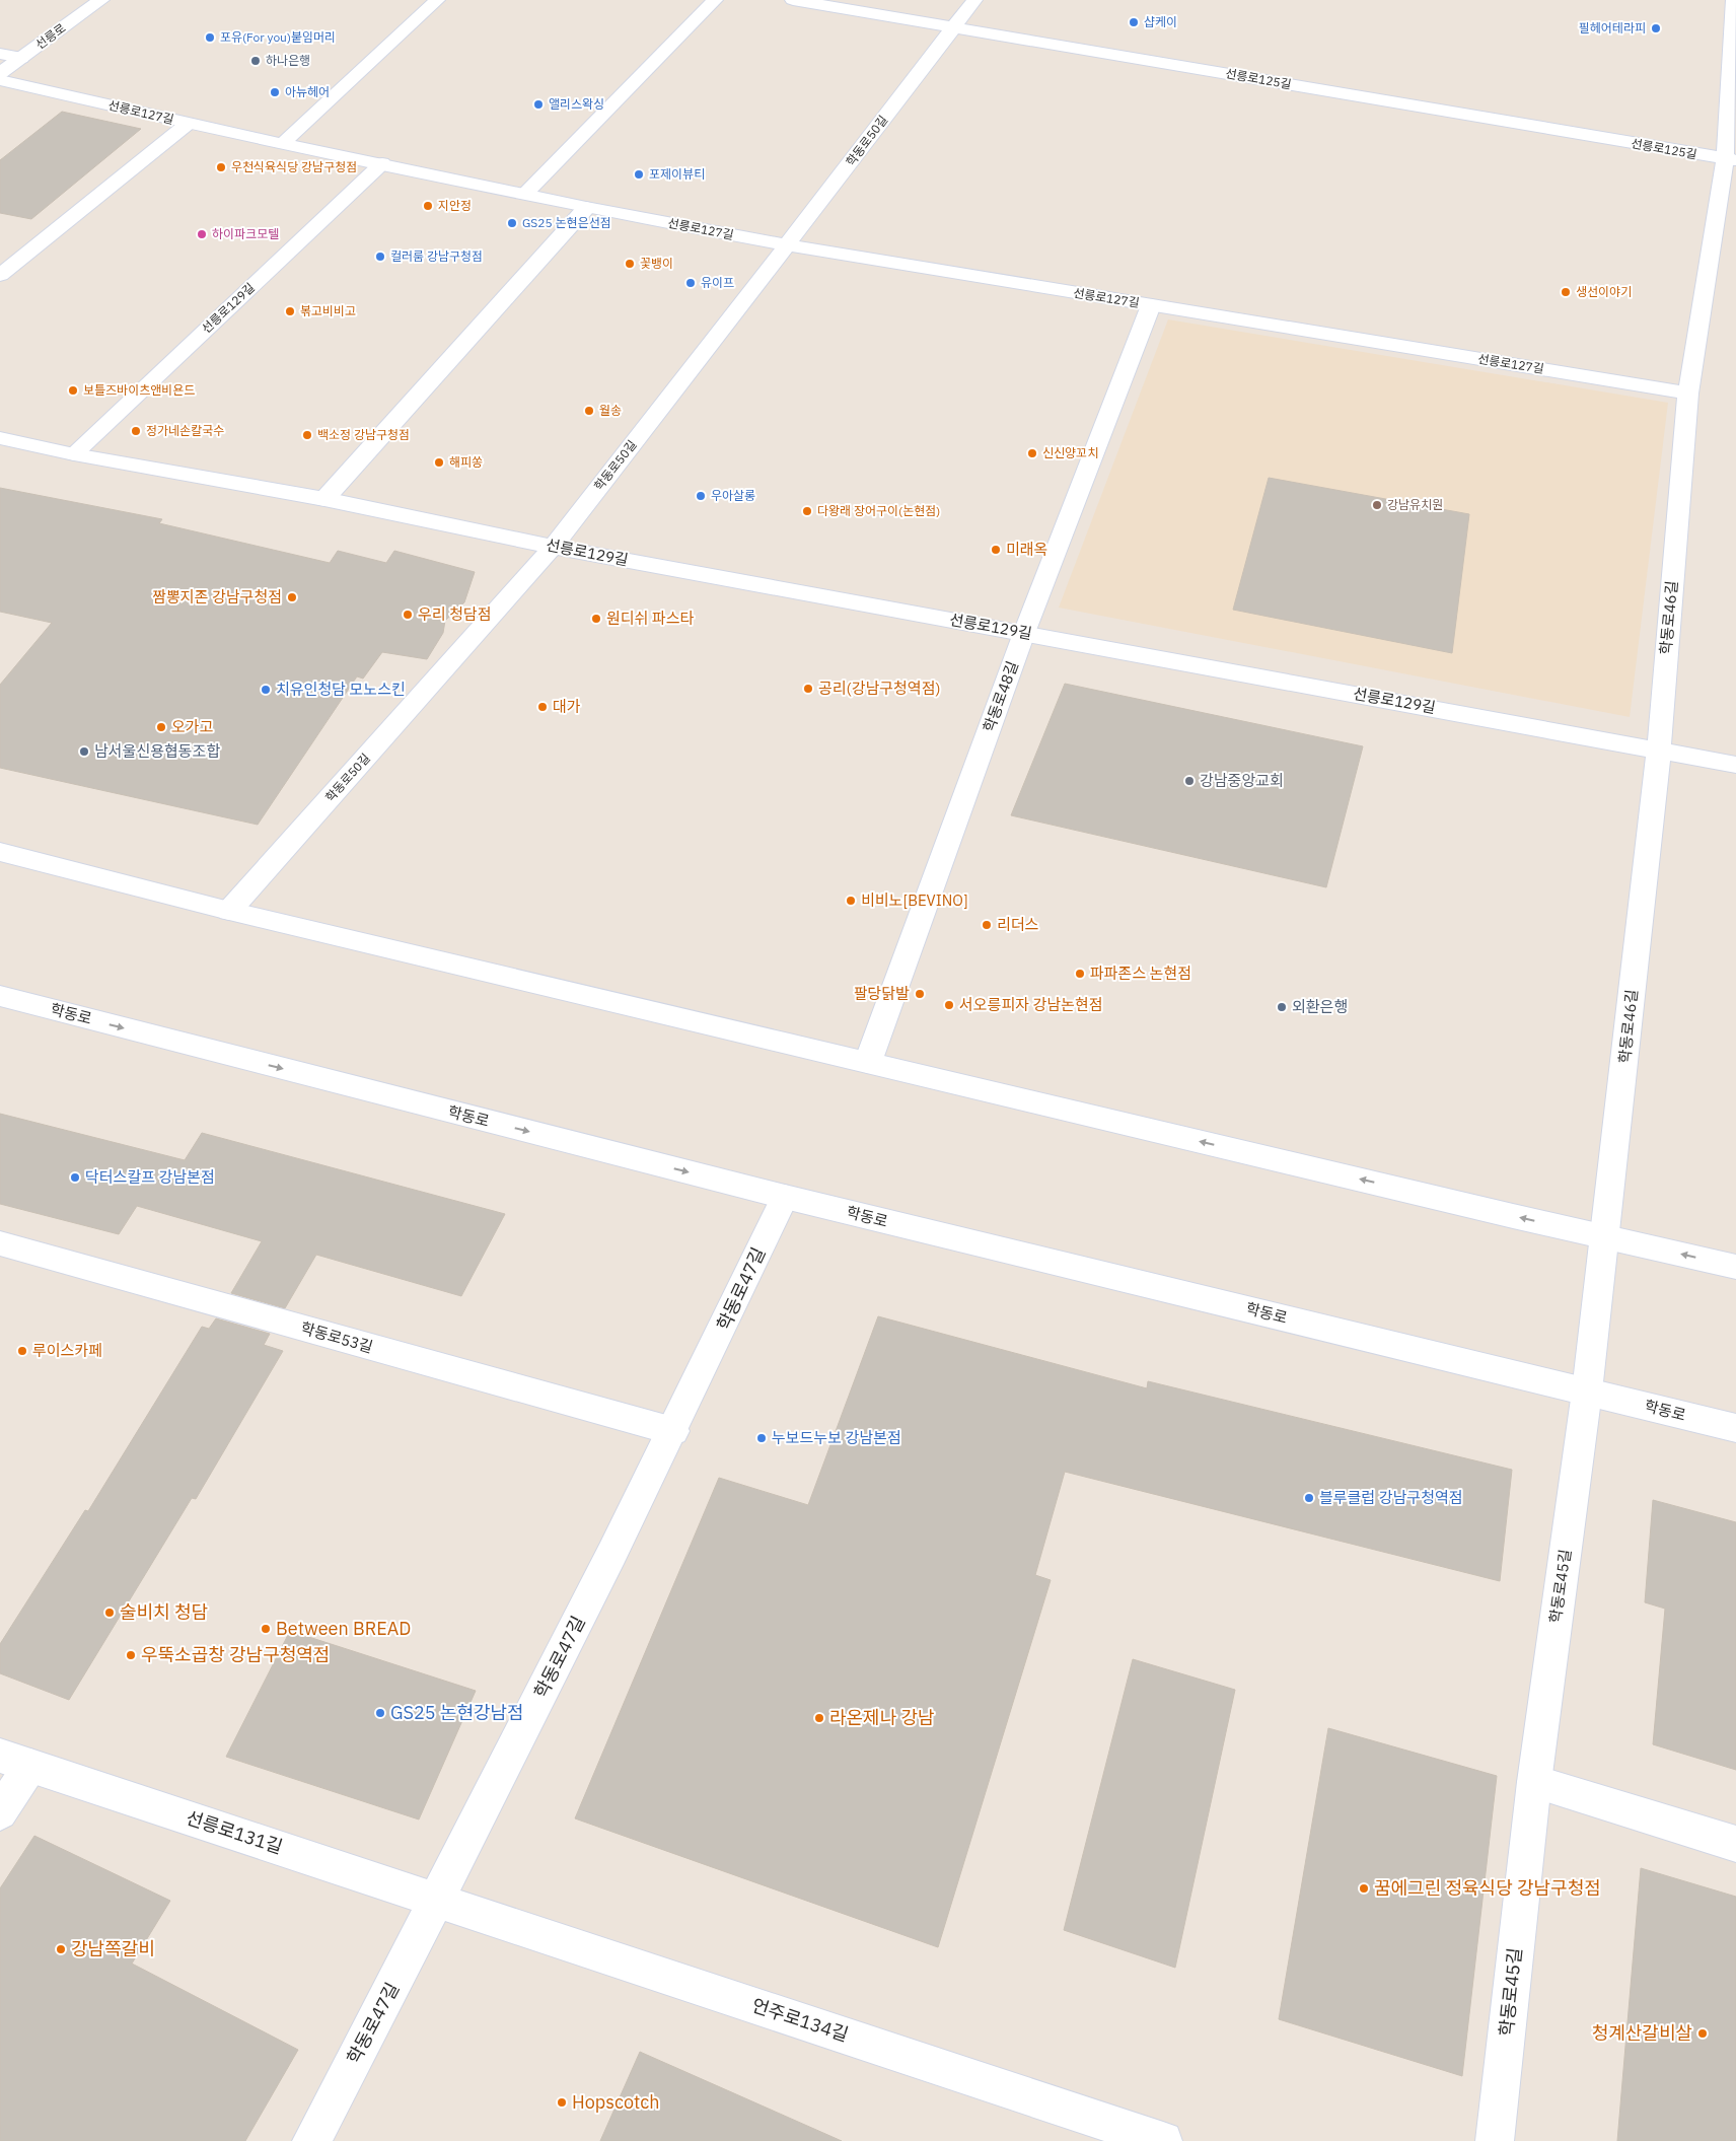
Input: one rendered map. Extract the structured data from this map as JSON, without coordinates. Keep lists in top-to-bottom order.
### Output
{
  "streets": {
    "street": [
      "선릉로",
      "선릉로125길",
      "선릉로127길",
      "학동로50길",
      "선릉로129길",
      "학동로46길",
      "학동로48길",
      "학동로",
      "학동로47길",
      "학동로53길",
      "학동로45길",
      "선릉로131길",
      "언주로134길"
    ]
  },
  "crossings": [
    ["선릉로125길", "학동로50길"],
    ["선릉로125길", "학동로46길"],
    ["선릉로127길", "학동로50길"],
    ["선릉로127길", "선릉로129길"],
    ["선릉로127길", "학동로46길"],
    ["선릉로127길", "학동로48길"],
    ["학동로50길", "선릉로129길"],
    ["선릉로129길", "학동로46길"],
    ["선릉로129길", "학동로48길"],
    ["학동로46길", "학동로"],
    ["학동로46길", "학동로45길"],
    ["학동로", "학동로47길"],
    ["학동로", "학동로45길"],
    ["학동로47길", "학동로53길"],
    ["학동로47길", "선릉로131길"],
    ["학동로47길", "언주로134길"],
    ["선릉로131길", "언주로134길"]
  ],
  "places": [
    "샵케이",
    "필헤어테라피",
    "포유(For you)붙임머리",
    "하나은행",
    "아뉴헤어",
    "앨리스왁싱",
    "우천식육식당 강남구청점",
    "포제이뷰티",
    "지안정",
    "GS25 논현은선점",
    "하이파크모텔",
    "컬러룸 강남구청점",
    "꽃뱅이",
    "유이프",
    "생선이야기",
    "볶고비비고",
    "보틀즈바이츠앤비욘드",
    "월송",
    "정가네손칼국수",
    "백소정 강남구청점",
    "신신양꼬치",
    "해피쏭",
    "우아살롱",
    "강남유치원",
    "다왕래 장어구이(논현점)",
    "미래옥",
    "짬뽕지존 강남구청점",
    "우리 청담점",
    "원디쉬 파스타",
    "공리(강남구청역점)",
    "치유인청담 모노스킨",
    "대가",
    "오가고",
    "남서울신용협동조합",
    "강남중앙교회",
    "비비노[BEVINO]",
    "리더스",
    "파파존스 논현점",
    "팔당닭발",
    "서오릉피자 강남논현점",
    "외환은행",
    "닥터스칼프 강남본점",
    "루이스카페",
    "누보드누보 강남본점",
    "블루클럽 강남구청역점",
    "술비치 청담",
    "Between BREAD",
    "우뚝소곱창 강남구청역점",
    "GS25 논현강남점",
    "라온제나 강남",
    "꿈에그린 정육식당 강남구청점",
    "강남쪽갈비",
    "청계산갈비살",
    "Hopscotch"
  ]
}
